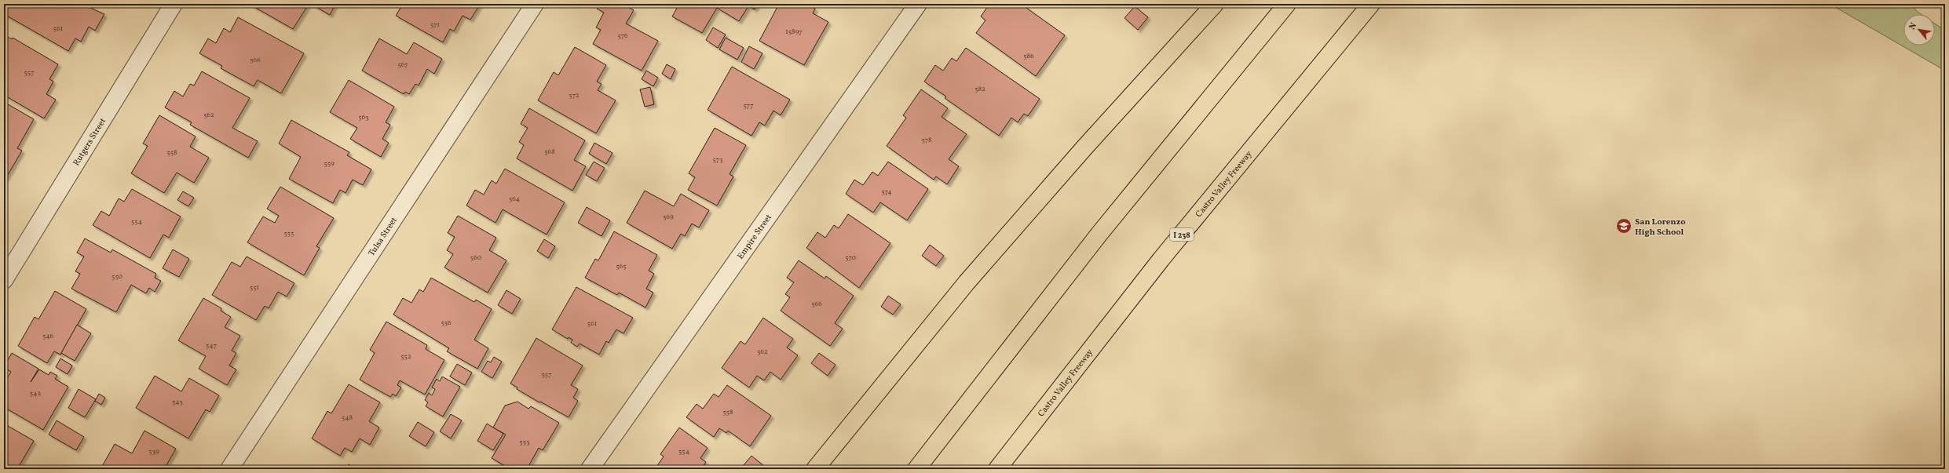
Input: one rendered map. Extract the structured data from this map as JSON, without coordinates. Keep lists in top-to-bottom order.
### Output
{
  "streets": {
    "highway": ["Castro Valley Freeway", "I 238"],
    "street": ["Rutgers Street", "Tulsa Street", "Empire Street"]
  },
  "places": {
    "school or university": ["San Lorenzo High School"]
  },
  "house_numbers": [
    "571",
    "561",
    "15897",
    "576",
    "586",
    "566",
    "567",
    "557",
    "582",
    "572",
    "577",
    "562",
    "563",
    "578",
    "568",
    "558",
    "573",
    "559",
    "574",
    "564",
    "569",
    "554",
    "555",
    "560",
    "570",
    "565",
    "550",
    "551",
    "566",
    "556",
    "561",
    "546",
    "547",
    "562",
    "552",
    "557",
    "542",
    "543",
    "558",
    "548",
    "553",
    "539",
    "554"
  ],
  "north": "top left"
}
